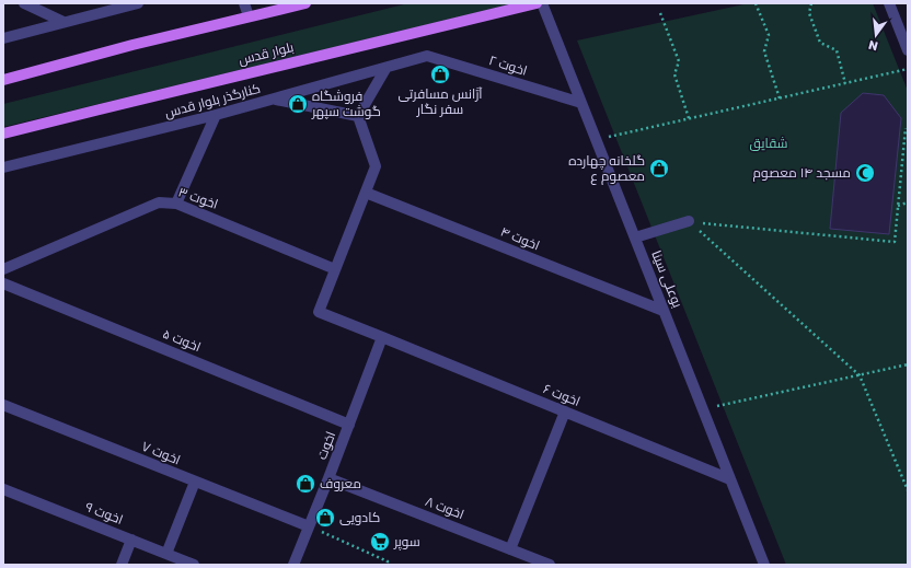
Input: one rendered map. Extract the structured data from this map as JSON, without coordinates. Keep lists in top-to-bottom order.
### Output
{
  "streets": {
    "main road": ["بلوار قدس"],
    "street": [
      "اخوت ۲",
      "کنارگذر بلوار قدس",
      "اخوت ۳",
      "اخوت ۴",
      "بوعلی سینا",
      "اخوت ۵",
      "اخوت ۶",
      "اخوت",
      "اخوت ۷",
      "اخوت ۸",
      "اخوت ۹"
    ]
  },
  "crossings": [
    ["اخوت ۲", "کنارگذر بلوار قدس"],
    ["اخوت ۲", "بوعلی سینا"],
    ["اخوت ۳", "اخوت ۶"],
    ["اخوت ۴", "بوعلی سینا"],
    ["بوعلی سینا", "اخوت ۶"],
    ["اخوت ۵", "اخوت"],
    ["اخوت ۶", "اخوت"],
    ["اخوت", "اخوت ۷"],
    ["اخوت", "اخوت ۸"]
  ],
  "parks": ["شقایق"],
  "places": {
    "shop": [
      "آژانس مسافرتی سفر نگار",
      "فروشگاه گوشت سپهر",
      "گلخانه چهارده معصوم ع",
      "معروف",
      "کادویی"
    ],
    "mosque": ["مسجد ۱۴ معصوم"],
    "supermarket": ["سوپر"]
  },
  "north": "bottom"
}
